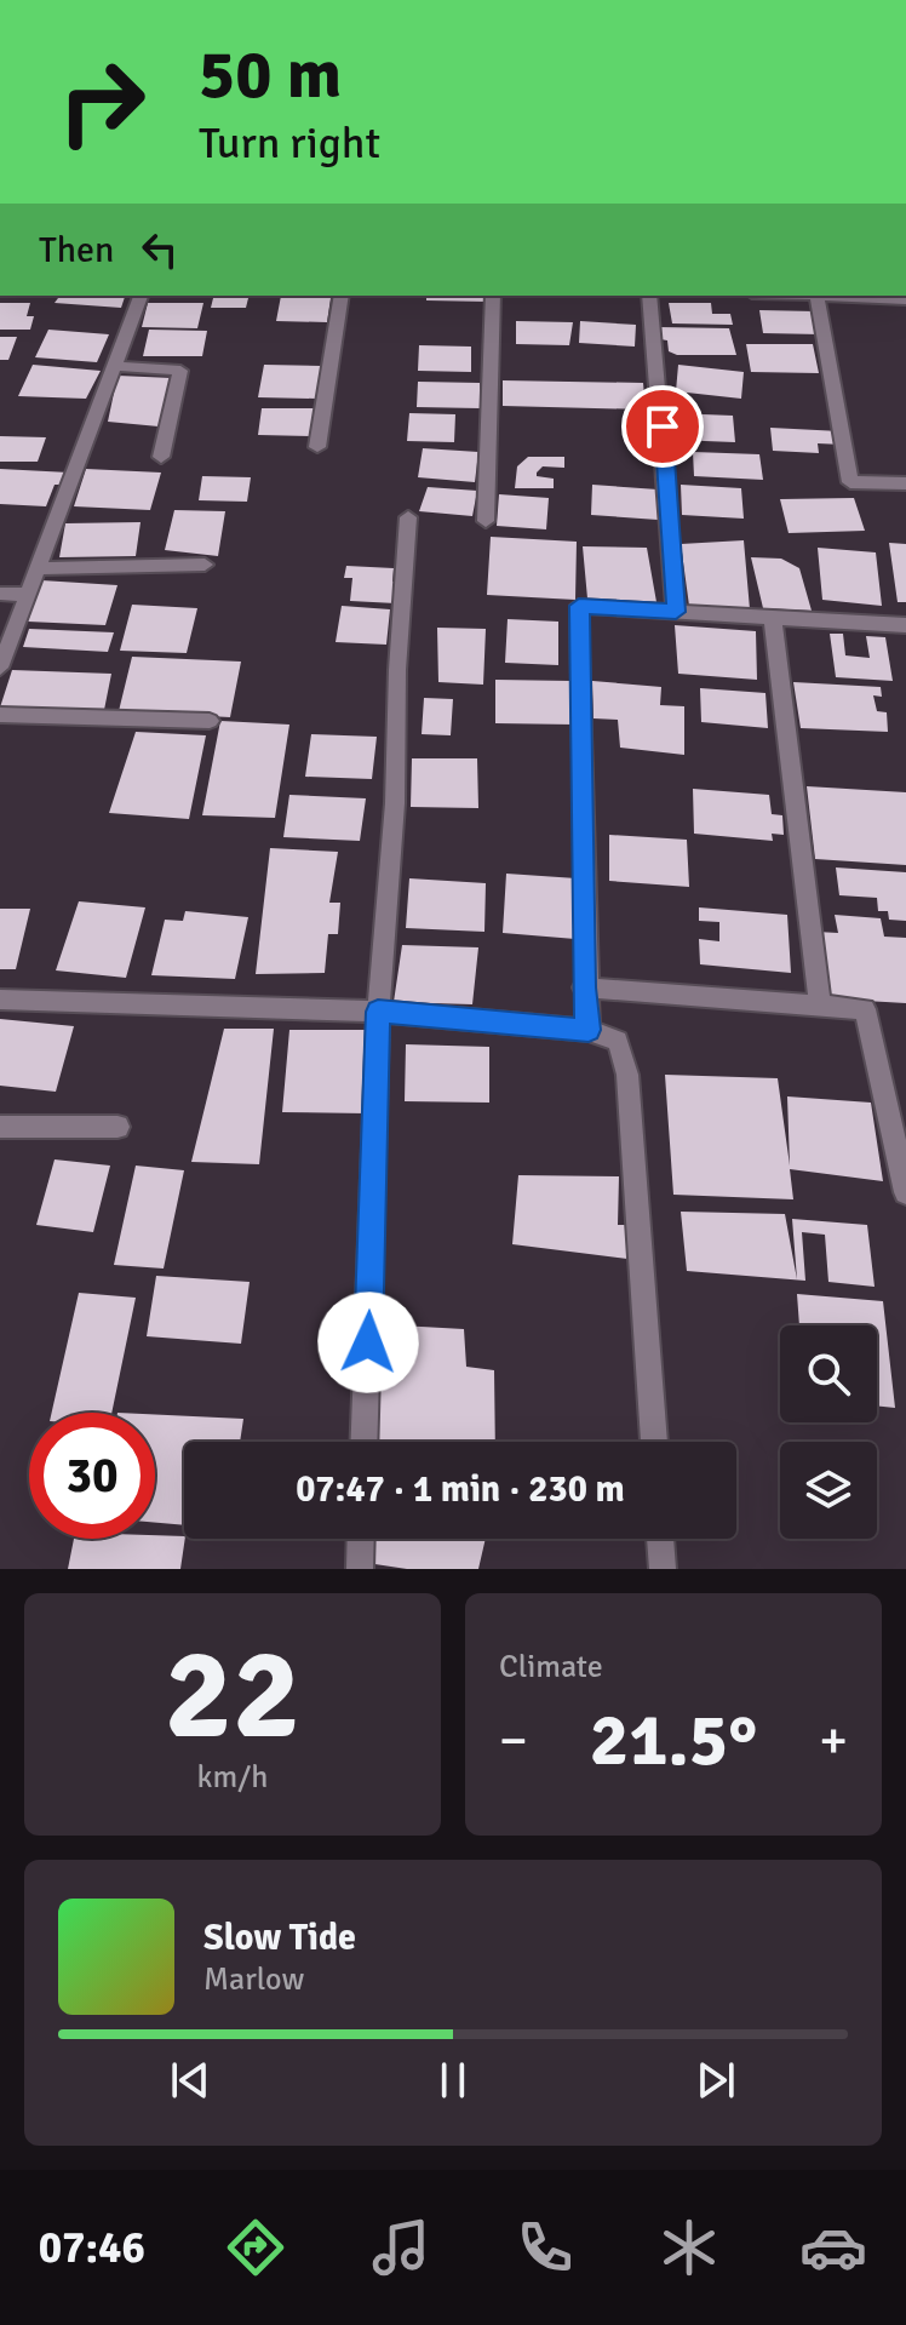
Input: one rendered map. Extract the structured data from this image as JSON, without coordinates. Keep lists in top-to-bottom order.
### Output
{
  "page": {
    "turn": ["50 m", "Turn right"],
    "then": "Then",
    "limit": "30",
    "trip": "07:47 · 1 min · 230 m",
    "tile": [
      ["22", "km/h"],
      "Climate"
    ],
    "heat": ["−", "21.5°", "+"],
    "song": ["Slow Tide", "Marlow"],
    "tabs": "07:46"
  }
}
